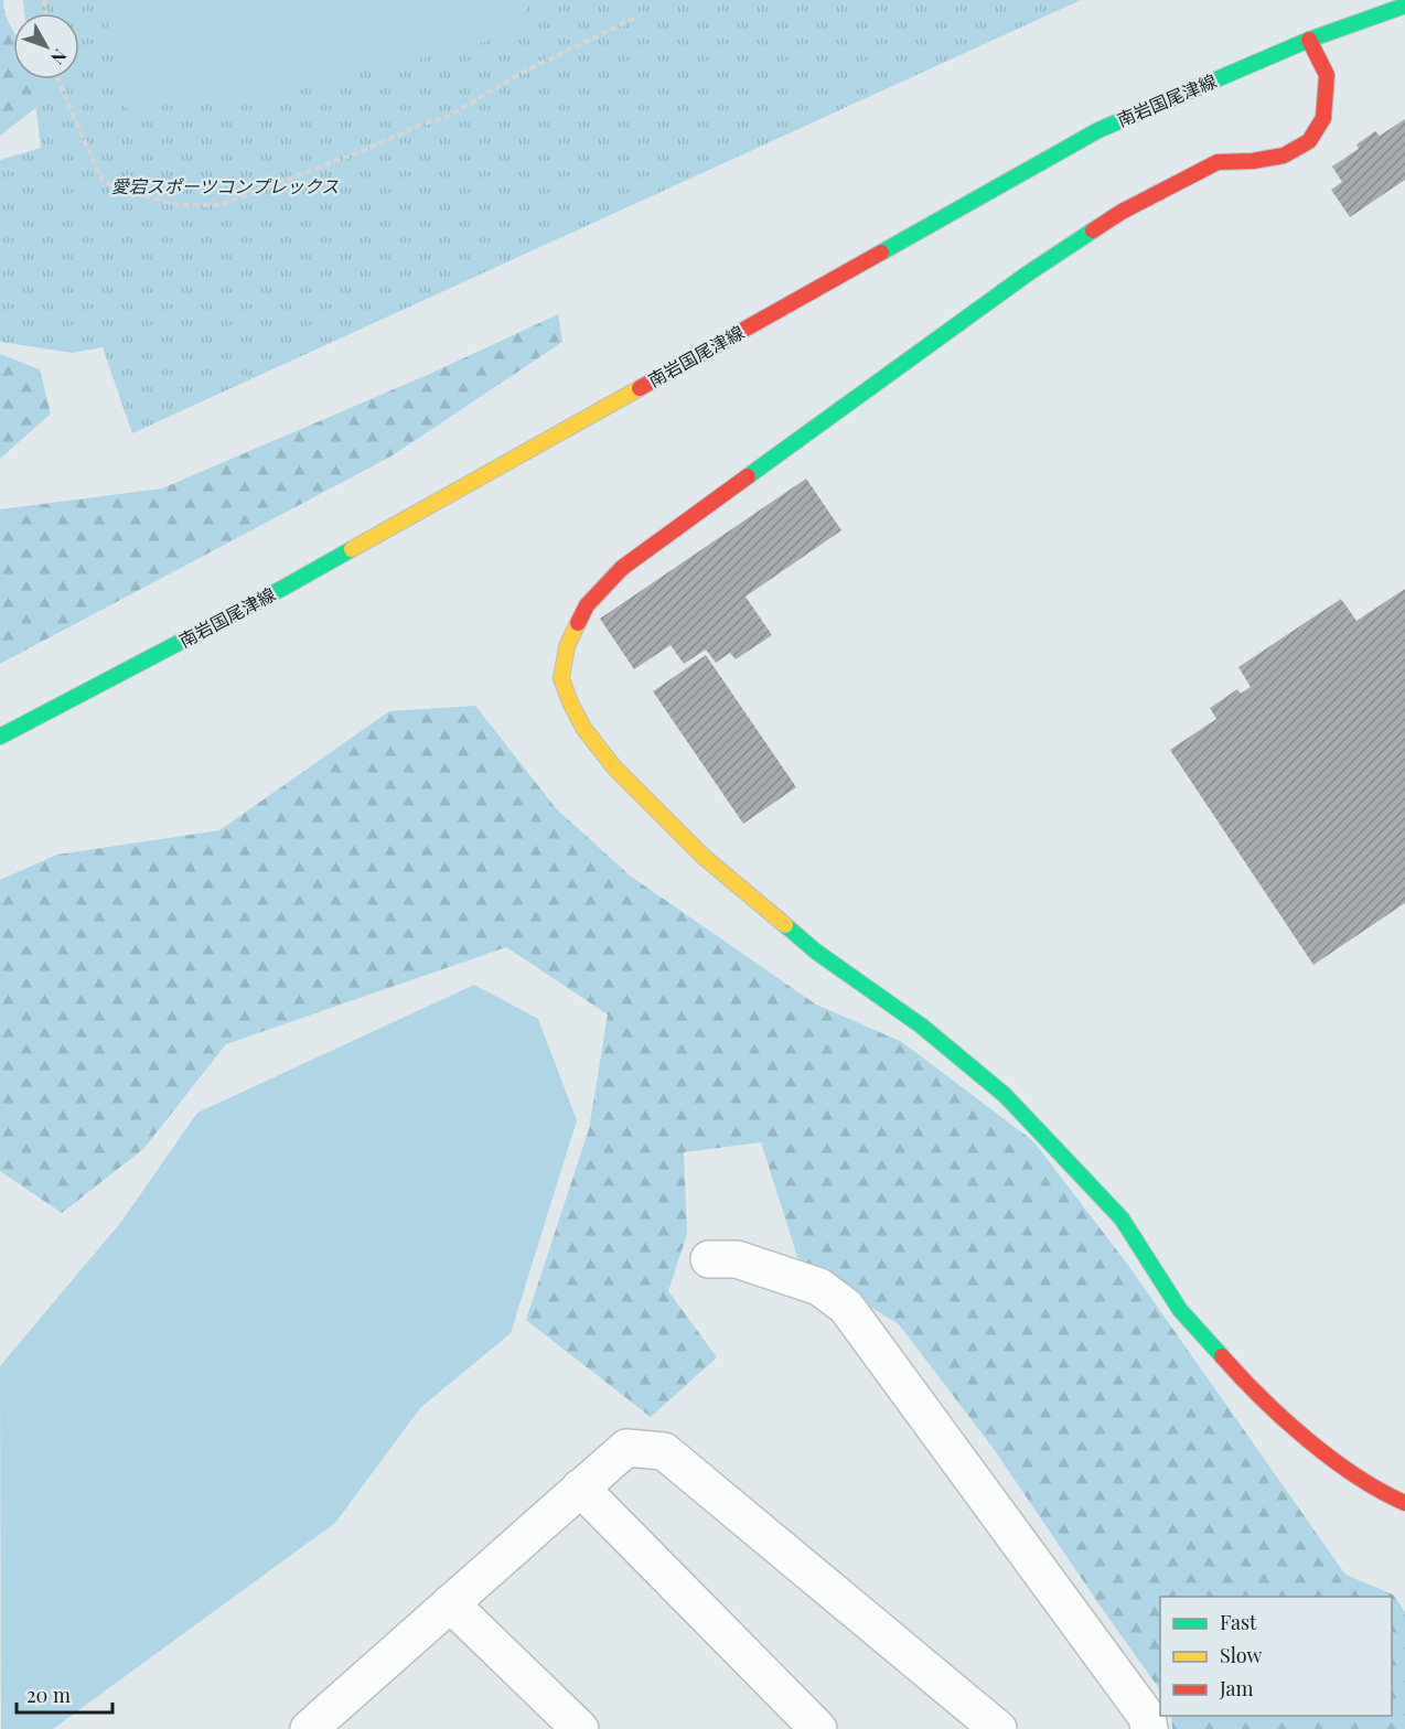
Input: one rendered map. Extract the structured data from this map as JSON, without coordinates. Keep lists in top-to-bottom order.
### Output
{
  "streets": {
    "street": ["南岩国尾津線"]
  },
  "parks": ["愛宕スポーツコンプレックス"],
  "legend": ["Fast", "Slow", "Jam"],
  "scale_bar": "20 m",
  "north": "bottom right"
}
